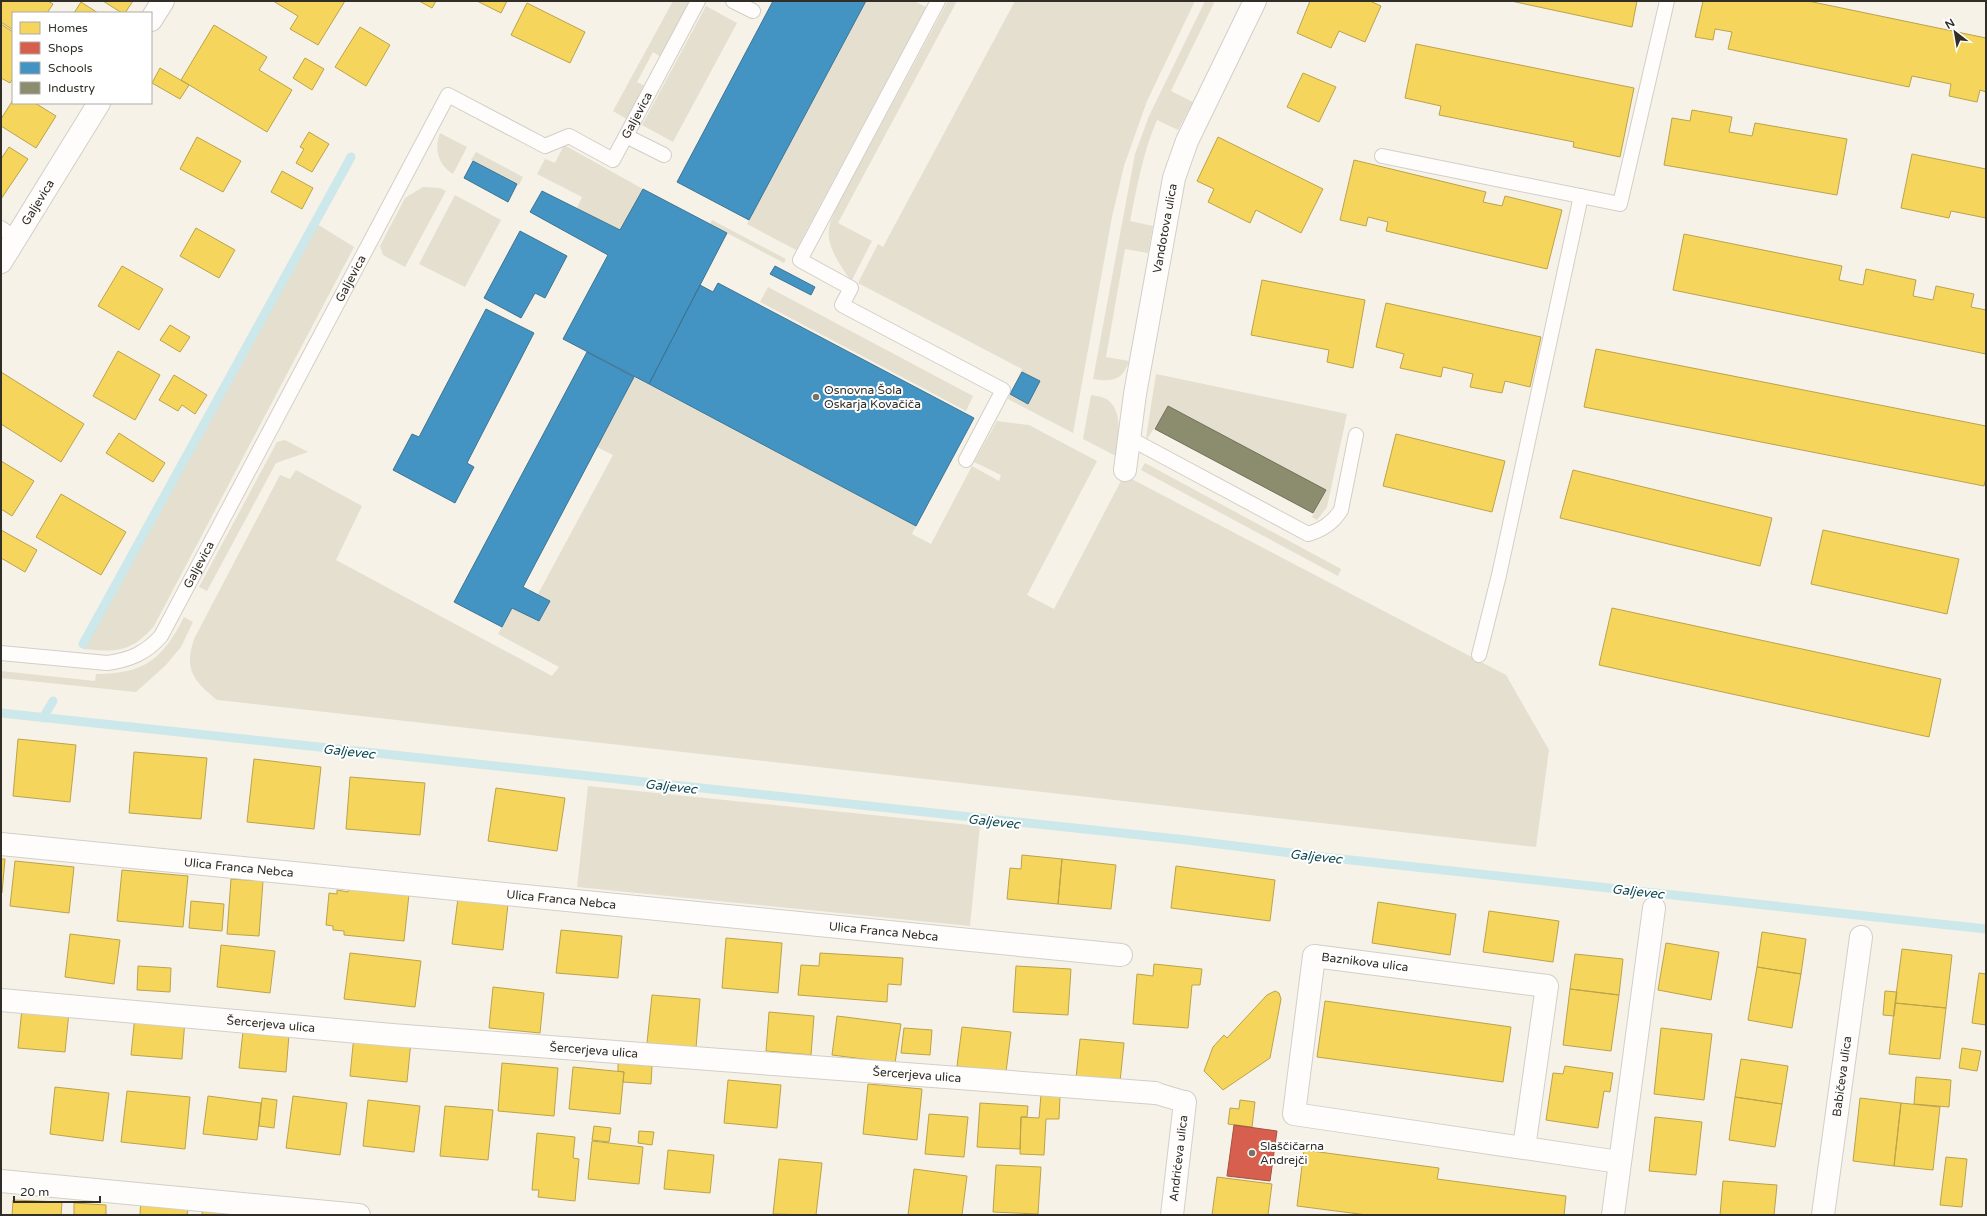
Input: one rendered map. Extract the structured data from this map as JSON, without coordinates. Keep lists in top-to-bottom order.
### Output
{
  "streets": {
    "street": [
      "Galjevica",
      "Vandotova ulica",
      "Ulica Franca Nebca",
      "Baznikova ulica",
      "Šercerjeva ulica",
      "Babičeva ulica",
      "Andrićeva ulica"
    ]
  },
  "crossings": [
    ["Šercerjeva ulica", "Andrićeva ulica"]
  ],
  "water": ["Galjevec"],
  "places": ["Osnovna Šola Oskarja Kovačiča", "Slaščičarna Andrejči"],
  "legend": [
    "Homes",
    "Shops",
    "Schools",
    "Industry"
  ],
  "scale_bar": "20 m",
  "north": "top left"
}
